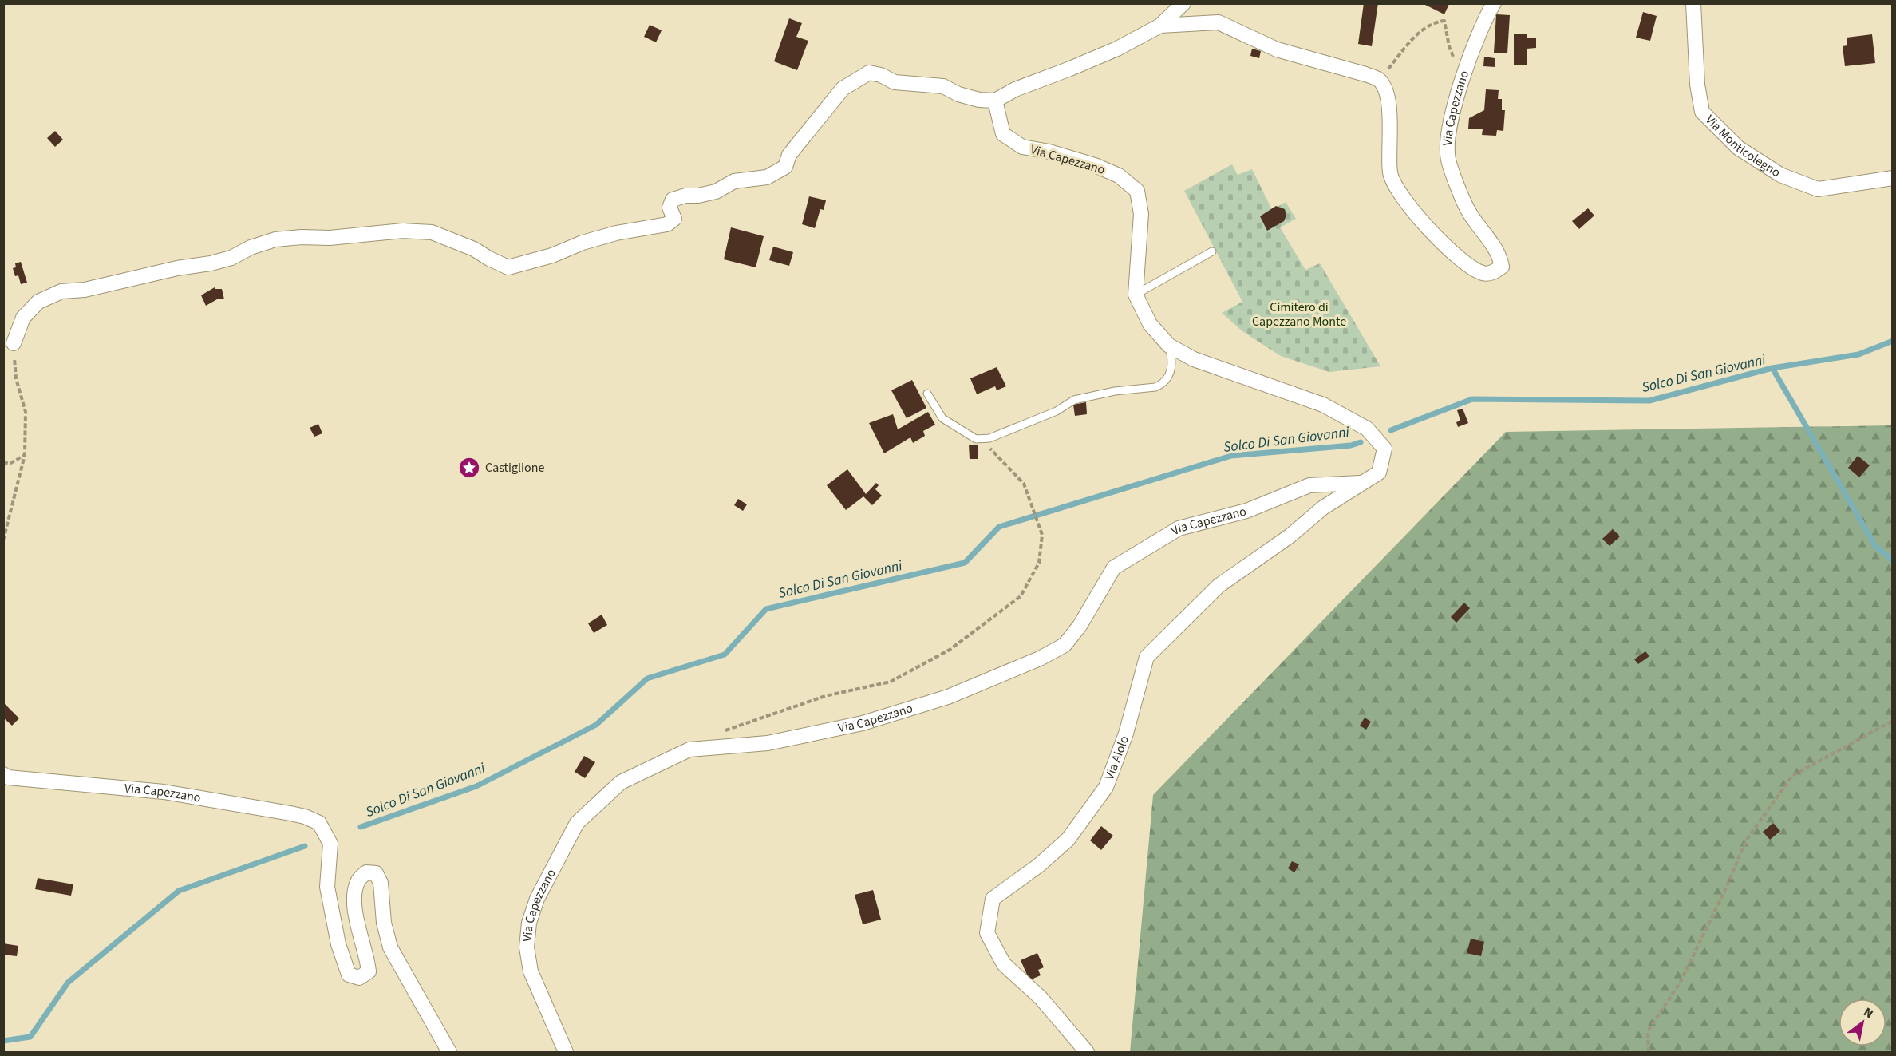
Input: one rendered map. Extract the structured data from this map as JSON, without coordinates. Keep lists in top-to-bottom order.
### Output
{
  "streets": {
    "street": ["Via Capezzano", "Via Monticolegno", "Via Aiolo"]
  },
  "crossings": [
    ["Via Capezzano", "Via Aiolo"]
  ],
  "water": ["Solco Di San Giovanni"],
  "parks": ["Cimitero di Capezzano Monte"],
  "places": {
    "place": ["Castiglione"]
  },
  "north": "top right"
}
